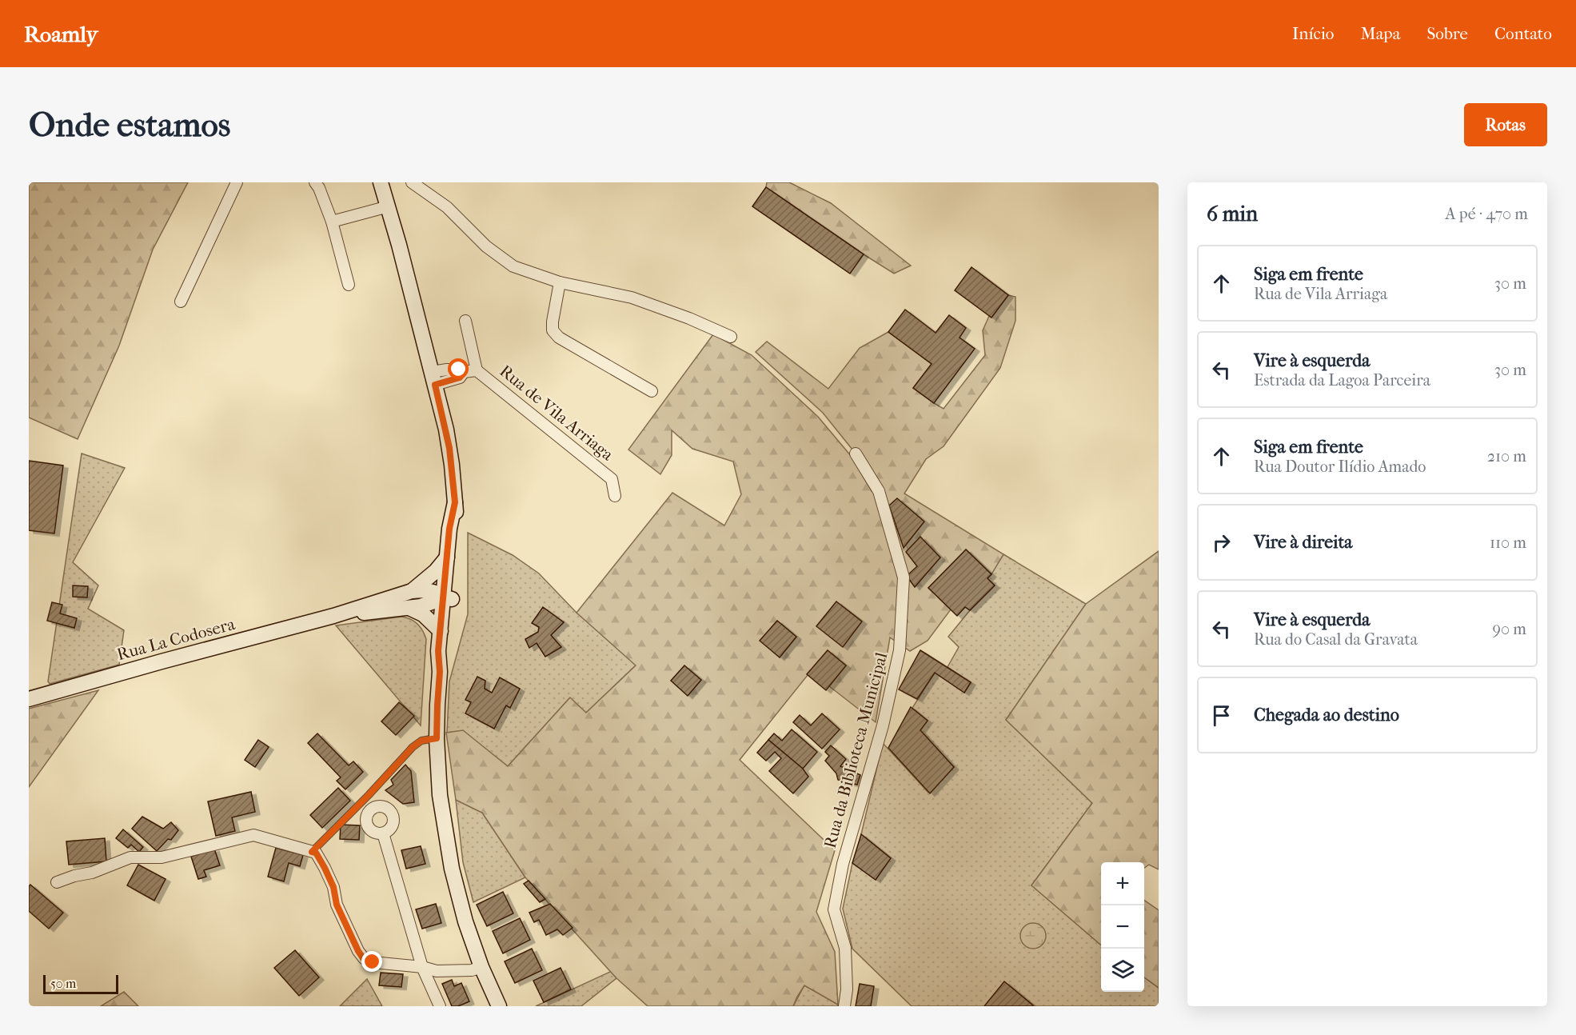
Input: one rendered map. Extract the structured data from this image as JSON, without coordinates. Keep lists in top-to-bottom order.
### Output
{
  "streets": {
    "street": ["Rua de Vila Arriaga", "Rua La Codosera", "Rua da Biblioteca Municipal"]
  },
  "scale_bar": "50 m",
  "page": {
    "header": "Roamly",
    "nav": [
      "Início",
      "Mapa",
      "Sobre",
      "Contato"
    ],
    "buttons": "Rotas",
    "title": "Onde estamos",
    "heading": ["6 min", "A pé · 470 m"],
    "list": [
      ["Siga em frente", "Rua de Vila Arriaga", "30 m"],
      ["Vire à esquerda", "Estrada da Lagoa Parceira", "30 m"],
      ["Siga em frente", "Rua Doutor Ilídio Amado", "210 m"],
      ["Vire à direita", "110 m"],
      ["Vire à esquerda", "Rua do Casal da Gravata", "90 m"],
      "Chegada ao destino"
    ],
    "map_buttons": ["+", "−"],
    "scale": "50 m"
  }
}
